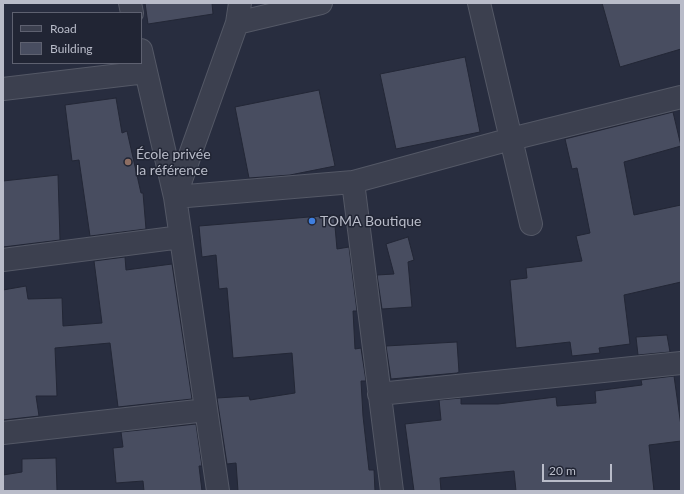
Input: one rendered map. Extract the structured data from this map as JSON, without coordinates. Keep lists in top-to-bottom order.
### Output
{
  "places": ["École privée la référence", "TOMA Boutique"],
  "legend": ["Road", "Building"],
  "scale_bar": "20 m"
}
